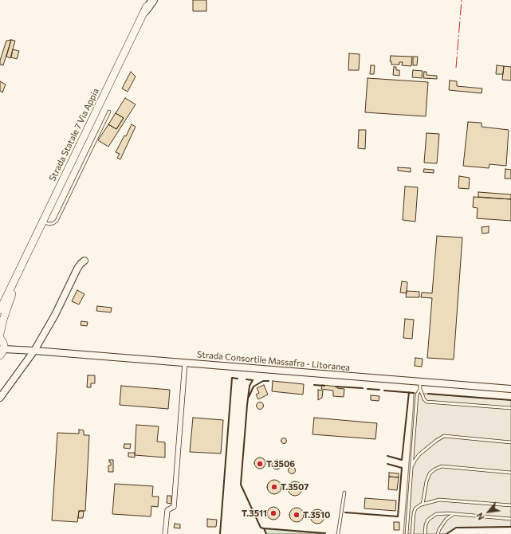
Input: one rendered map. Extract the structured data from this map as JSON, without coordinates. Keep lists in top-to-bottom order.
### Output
{
  "streets": {
    "main road": ["Strada Statale 7 Via Appia"],
    "street": ["Strada Consortile Massafra - Litoranea"]
  },
  "places": [
    "T.3506",
    "T.3507",
    "T.3511",
    "T.3510"
  ],
  "north": "bottom left"
}
